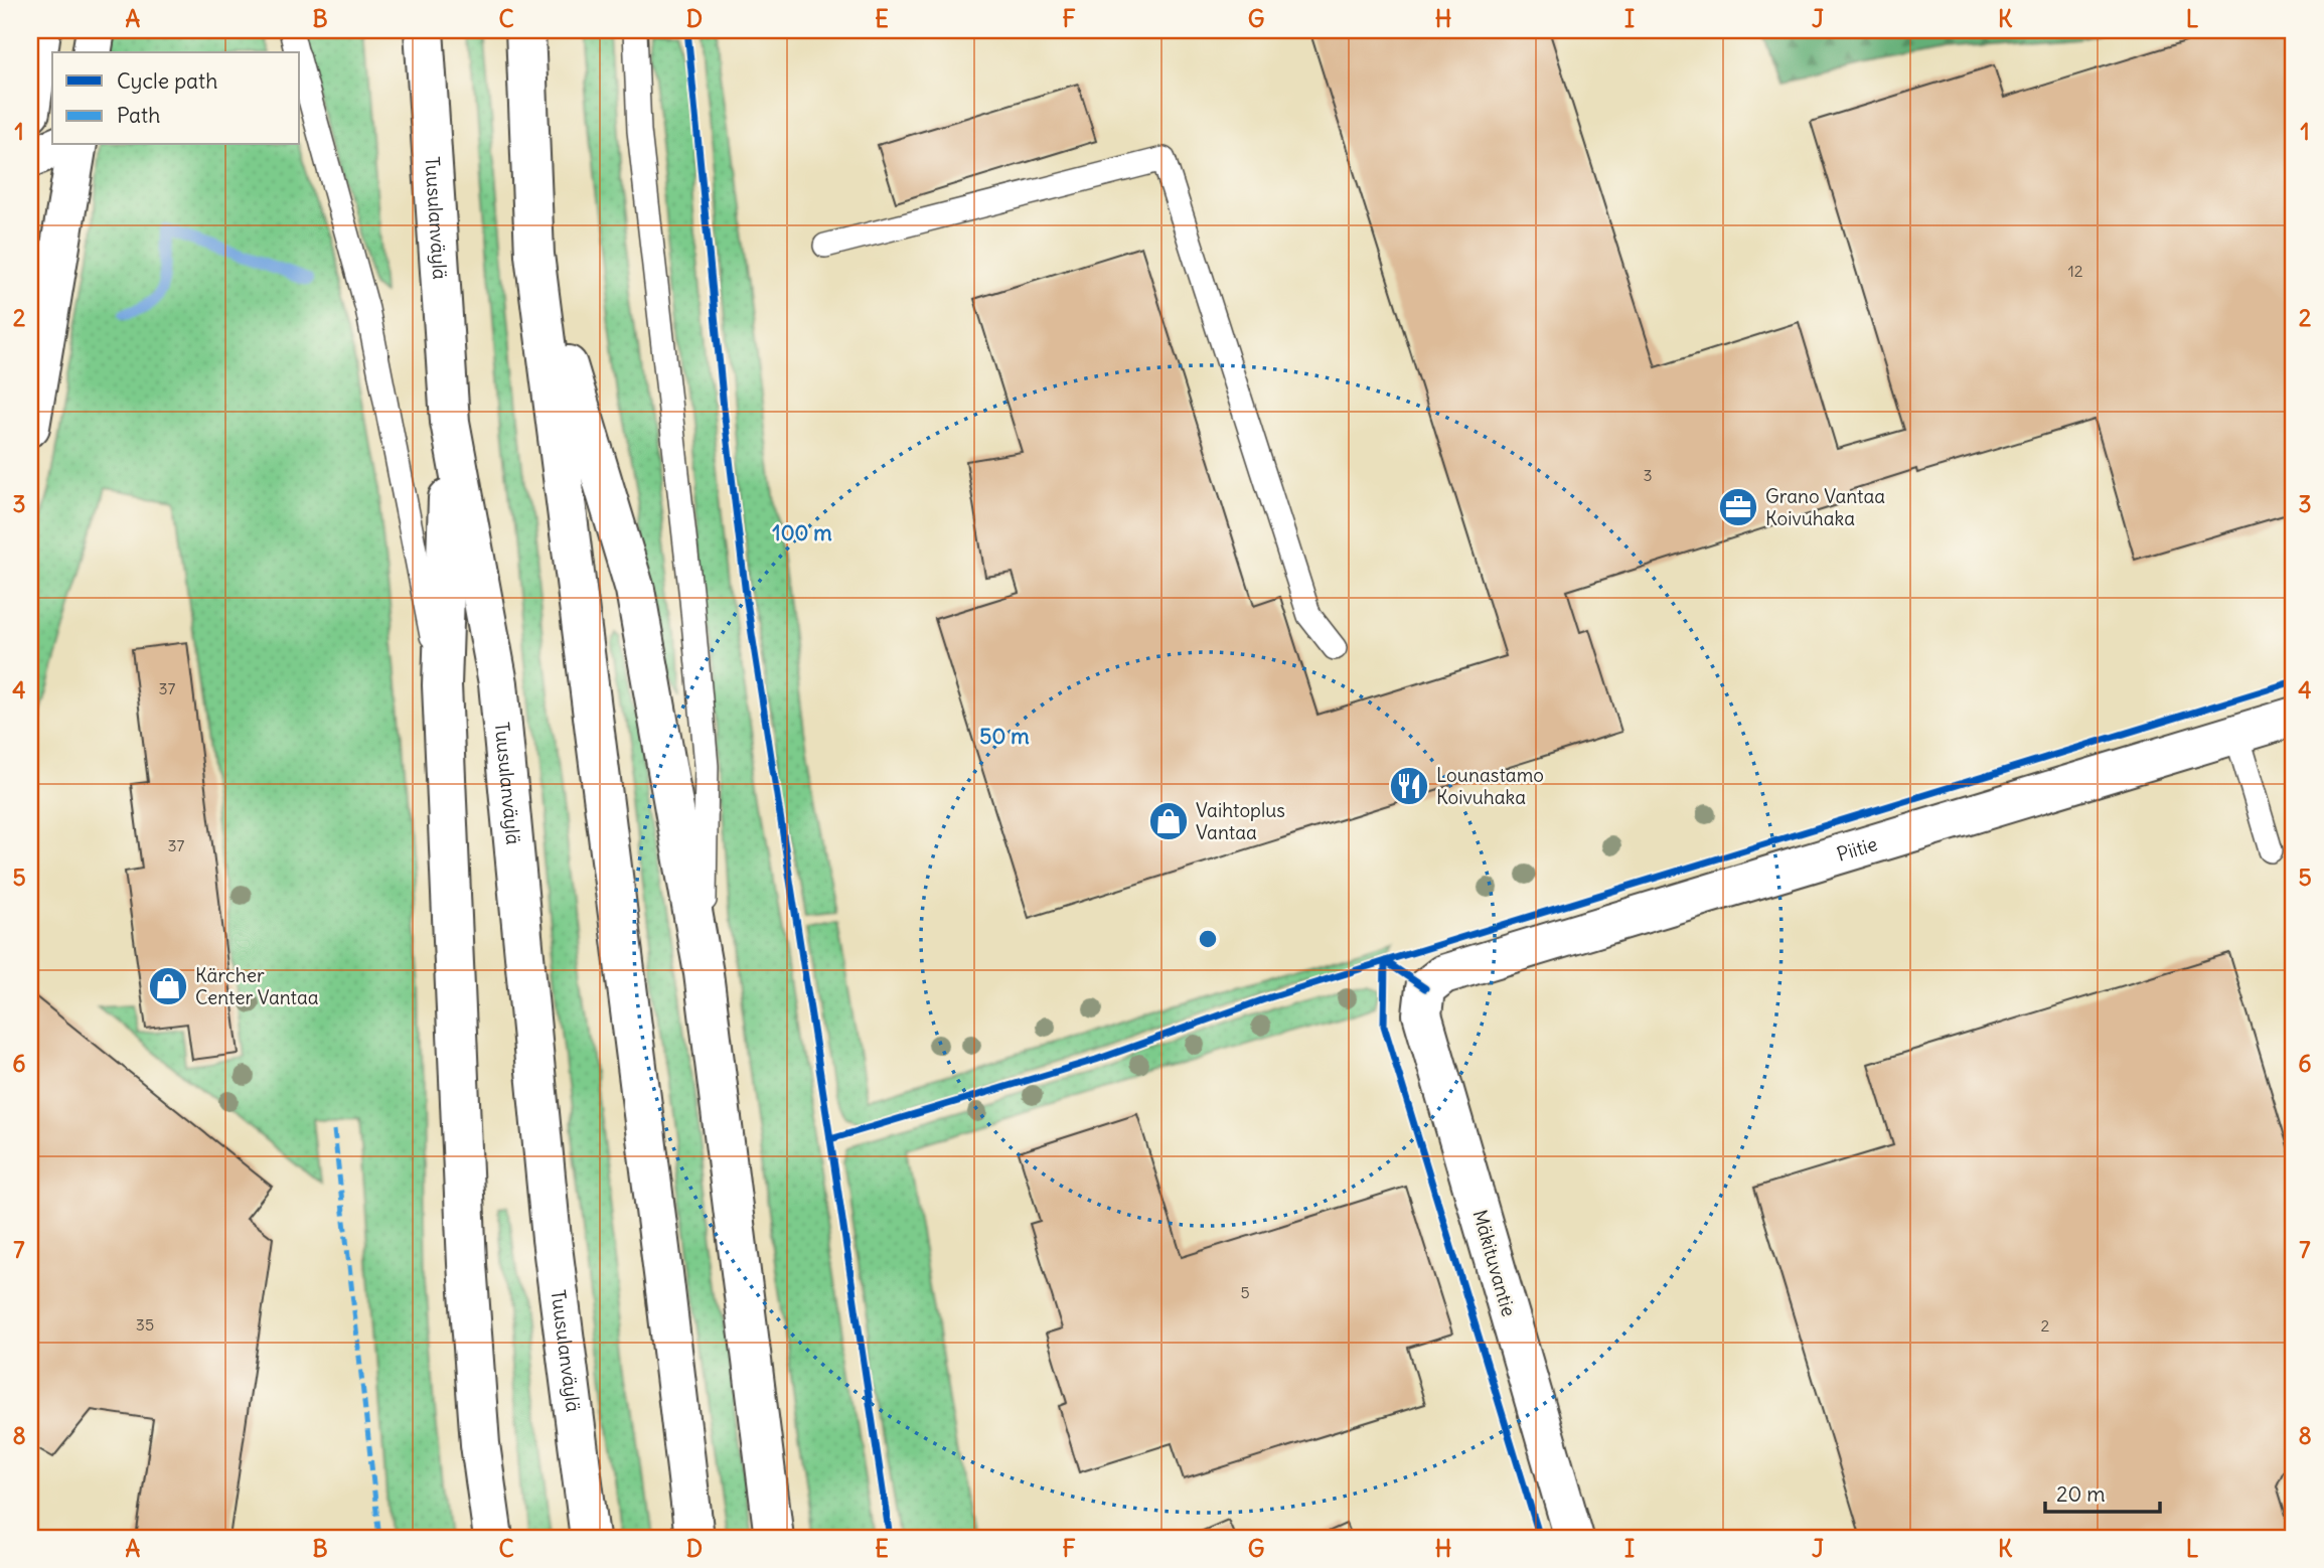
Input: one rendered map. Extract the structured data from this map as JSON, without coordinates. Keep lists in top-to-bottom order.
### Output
{
  "streets": {
    "main road": ["Tuusulanväylä", "Piitie", "Mäkituvantie"]
  },
  "crossings": [
    ["Piitie", "Mäkituvantie"]
  ],
  "places": {
    "office": ["Grano Vantaa Koivuhaka"],
    "restaurant": ["Lounastamo Koivuhaka"],
    "shop": ["Vaihtoplus Vantaa", "Kärcher Center Vantaa"]
  },
  "house_numbers": [
    "12",
    "3",
    "37",
    "37",
    "5",
    "35",
    "2"
  ],
  "legend": ["Cycle path", "Path"],
  "scale_bar": "20 m",
  "grid": {
    "columns": [
      "A",
      "B",
      "C",
      "D",
      "E",
      "F",
      "G",
      "H",
      "I",
      "J",
      "K",
      "L"
    ],
    "rows": [
      "1",
      "2",
      "3",
      "4",
      "5",
      "6",
      "7",
      "8"
    ]
  },
  "rings": ["100 m", "50 m"]
}
